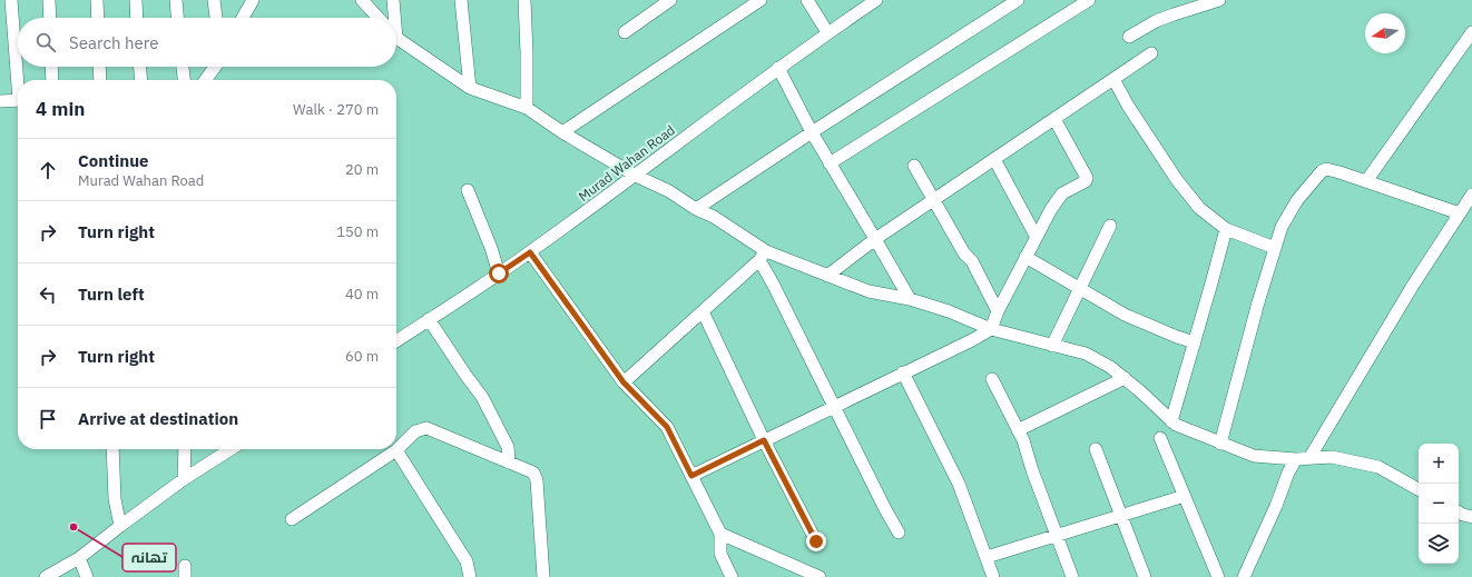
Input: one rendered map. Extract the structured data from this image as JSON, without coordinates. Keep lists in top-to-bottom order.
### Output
{
  "streets": {
    "street": ["Murad Wahan Road"]
  },
  "places": ["تھانہ"],
  "north": "left",
  "page": {
    "search": "Search here",
    "heading": ["4 min", "Walk · 270 m"],
    "list": [
      ["Continue", "Murad Wahan Road", "20 m"],
      ["Turn right", "150 m"],
      ["Turn left", "40 m"],
      ["Turn right", "60 m"],
      "Arrive at destination"
    ],
    "map_buttons": ["+", "−"]
  }
}
